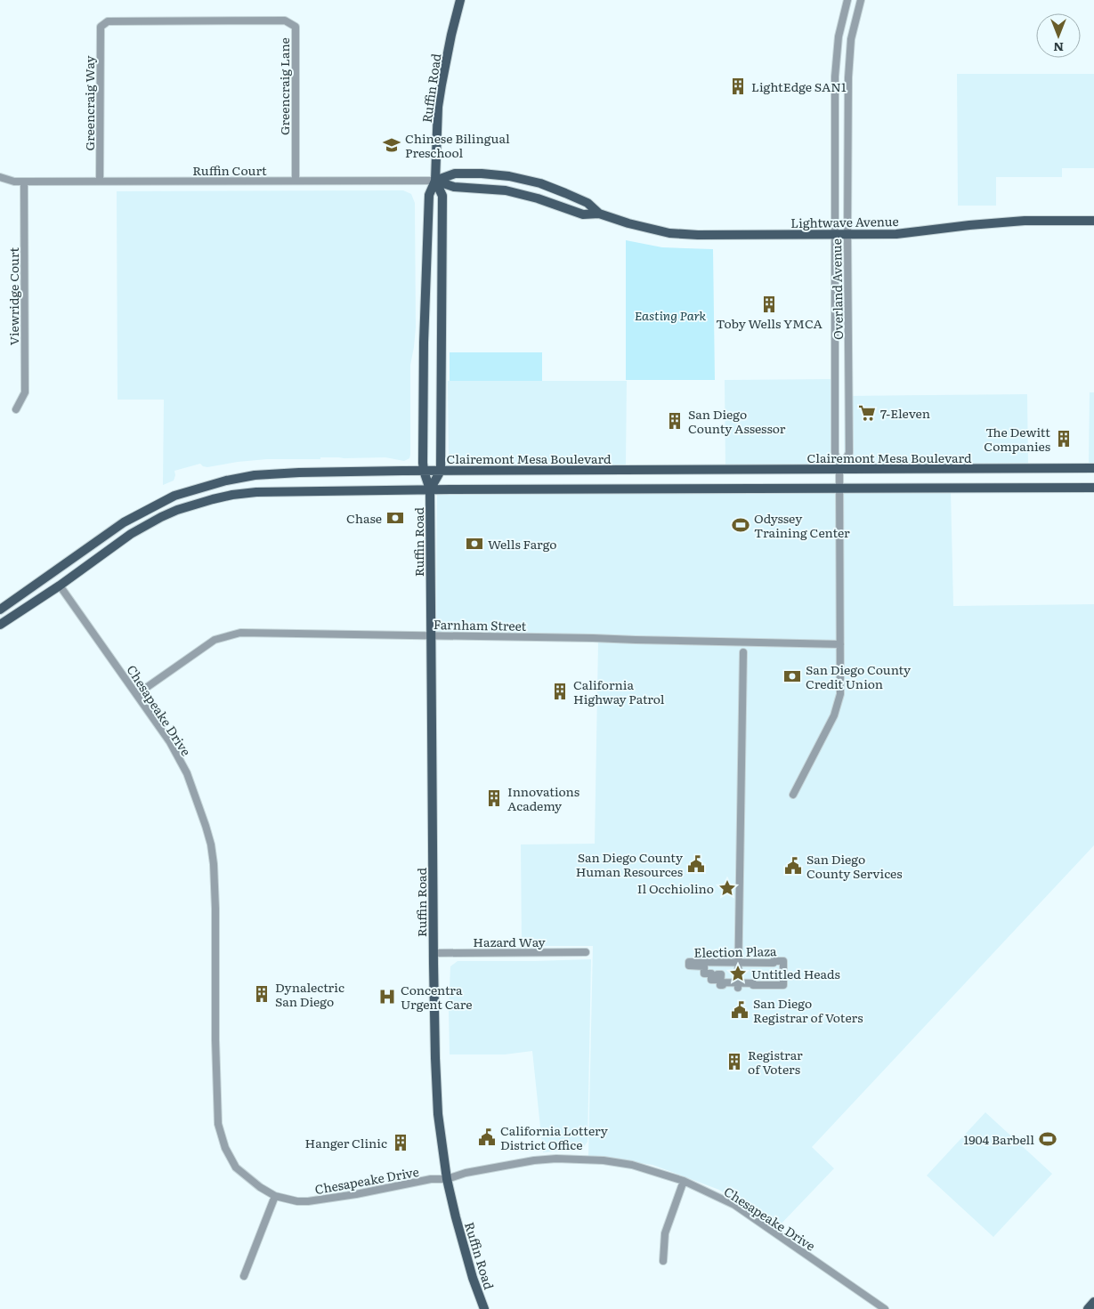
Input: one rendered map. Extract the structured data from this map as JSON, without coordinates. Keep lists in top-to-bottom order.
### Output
{
  "streets": {
    "main road": ["Ruffin Road", "Lightwave Avenue", "Clairemont Mesa Boulevard"],
    "street": [
      "Greencraig Lane",
      "Greencraig Way",
      "Ruffin Court",
      "Overland Avenue",
      "Viewridge Court",
      "Farnham Street",
      "Chesapeake Drive",
      "Hazard Way",
      "Election Plaza"
    ]
  },
  "crossings": [
    ["Greencraig Lane", "Greencraig Way"],
    ["Greencraig Lane", "Ruffin Court"],
    ["Ruffin Road", "Ruffin Court"],
    ["Ruffin Road", "Lightwave Avenue"],
    ["Ruffin Road", "Clairemont Mesa Boulevard"],
    ["Ruffin Road", "Farnham Street"],
    ["Ruffin Road", "Chesapeake Drive"],
    ["Ruffin Road", "Hazard Way"],
    ["Greencraig Way", "Ruffin Court"],
    ["Ruffin Court", "Lightwave Avenue"],
    ["Ruffin Court", "Viewridge Court"],
    ["Lightwave Avenue", "Overland Avenue"],
    ["Overland Avenue", "Clairemont Mesa Boulevard"],
    ["Overland Avenue", "Farnham Street"],
    ["Farnham Street", "Chesapeake Drive"]
  ],
  "parks": ["Easting Park"],
  "places": {
    "building": [
      "LightEdge SAN1",
      "Toby Wells YMCA",
      "San Diego County Assessor",
      "The Dewitt Companies",
      "California Highway Patrol",
      "Innovations Academy",
      "Dynalectric San Diego",
      "Registrar of Voters",
      "Hanger Clinic"
    ],
    "school or university": ["Chinese Bilingual Preschool"],
    "supermarket": ["7-Eleven"],
    "bank": ["Chase", "Wells Fargo", "San Diego County Credit Union"],
    "sports": ["Odyssey Training Center", "1904 Barbell"],
    "public building": [
      "San Diego County Human Resources",
      "San Diego County Services",
      "San Diego Registrar of Voters",
      "California Lottery District Office"
    ],
    "place": ["Il Occhiolino", "Untitled Heads"],
    "hospital": ["Concentra Urgent Care"]
  },
  "north": "bottom"
}
